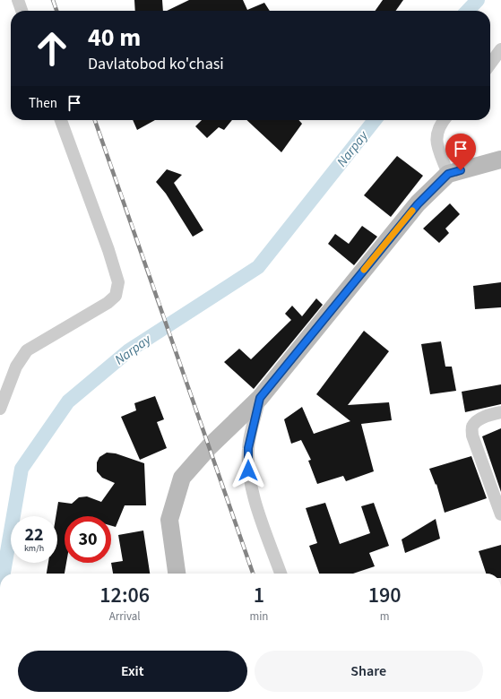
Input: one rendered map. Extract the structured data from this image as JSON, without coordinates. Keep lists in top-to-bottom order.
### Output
{
  "water": ["Narpay"],
  "page": {
    "turn": ["40 m", "Davlatobod ko'chasi"],
    "then": "Then",
    "speed": "22 km/h",
    "limit": "30",
    "eta": [
      "12:06",
      "Arrival",
      "1",
      "min",
      "190",
      "m"
    ],
    "buttons": ["Exit", "Share"]
  }
}
